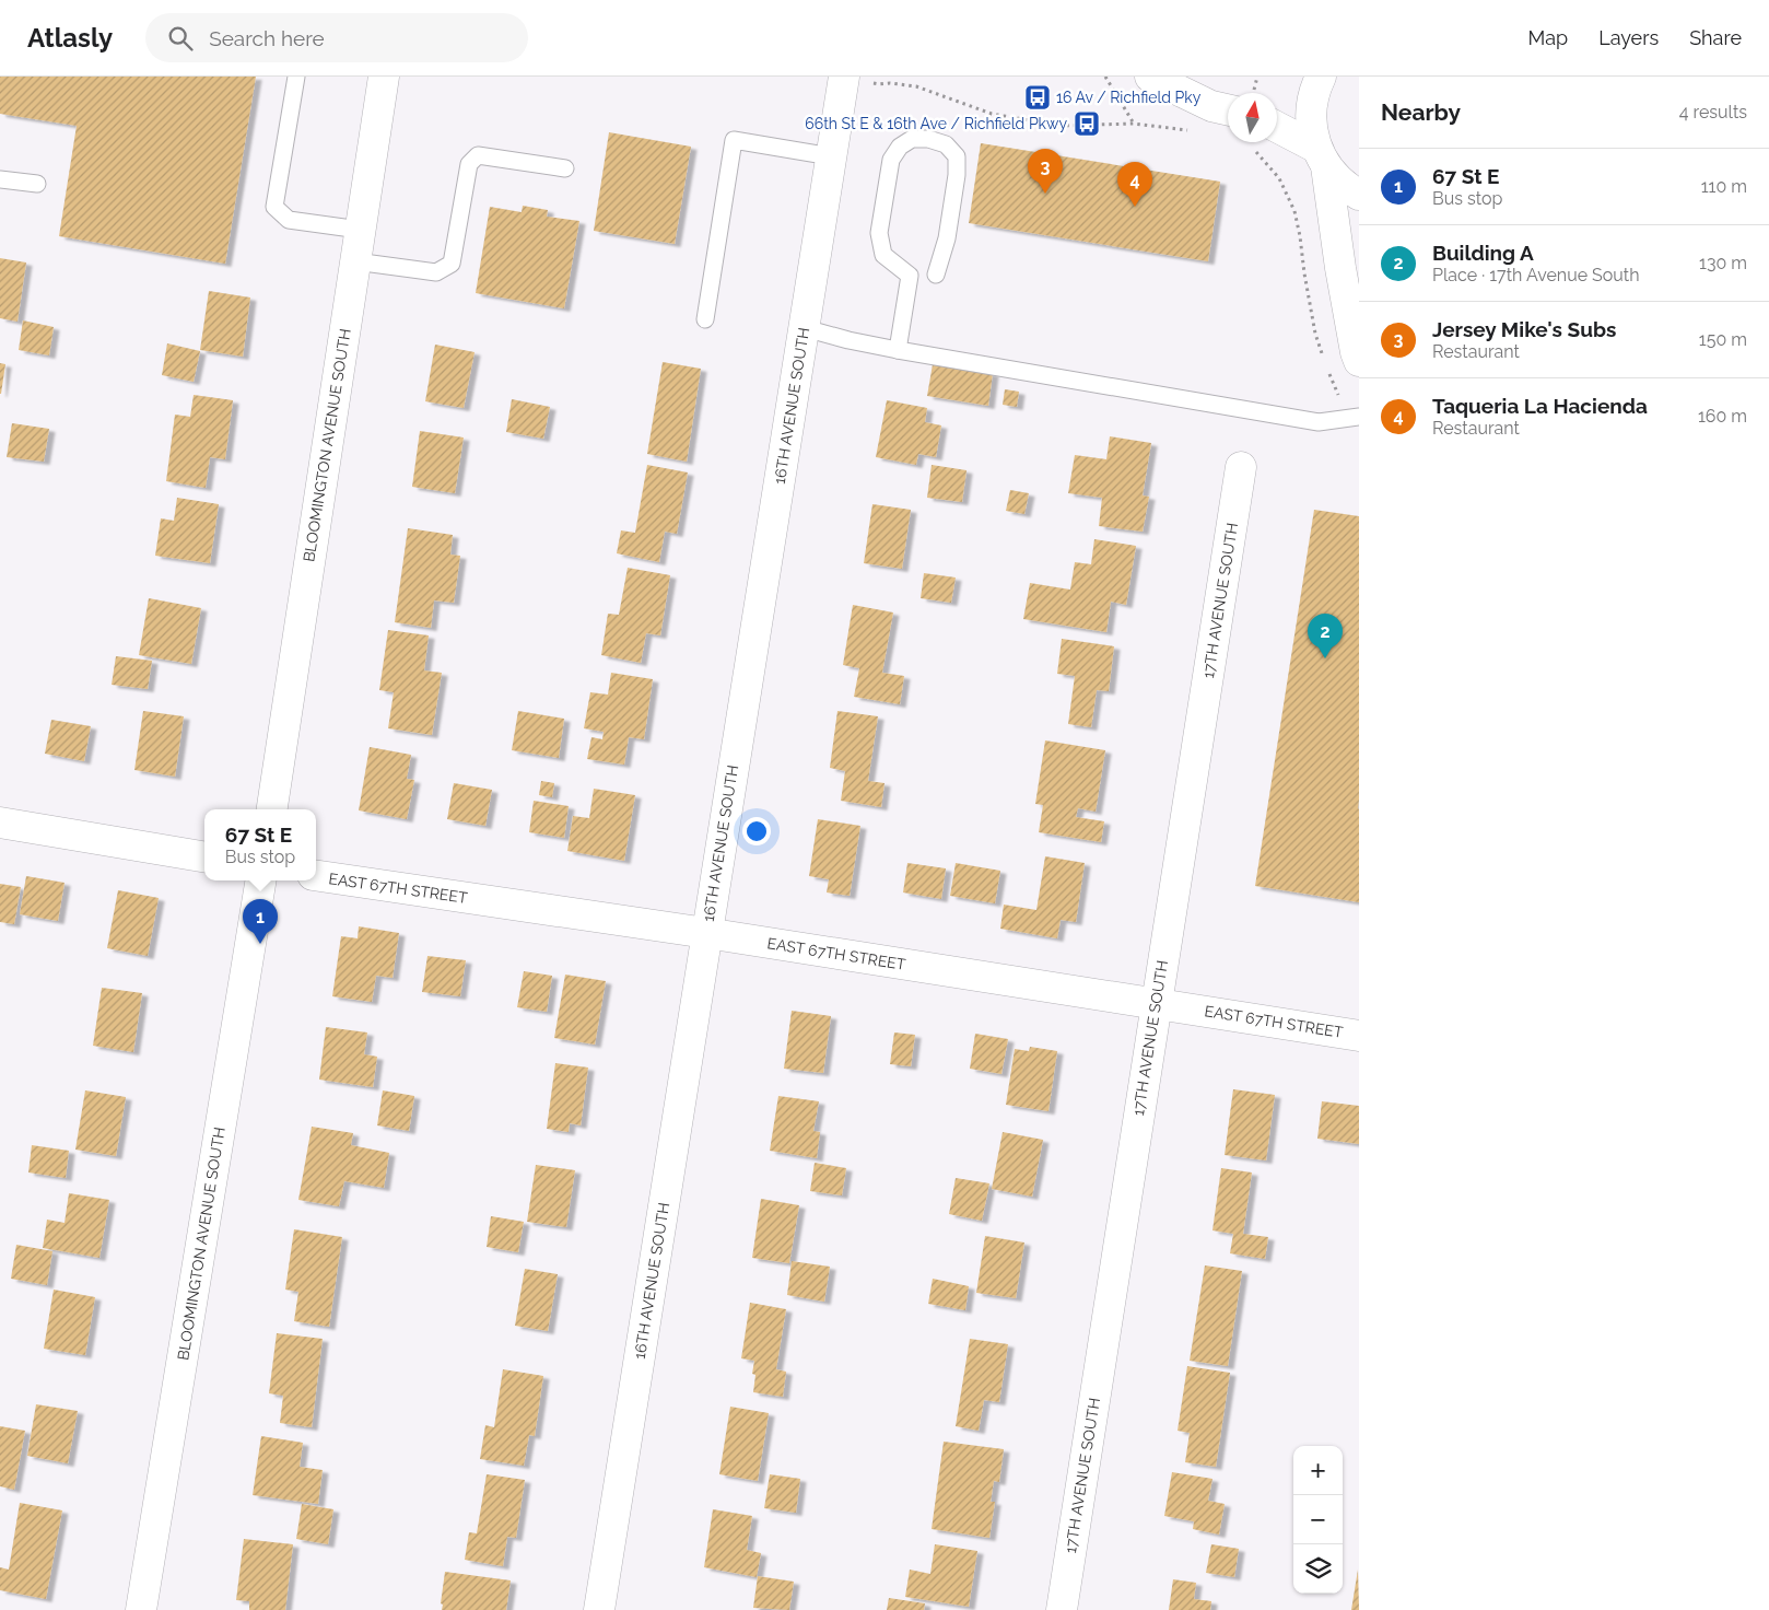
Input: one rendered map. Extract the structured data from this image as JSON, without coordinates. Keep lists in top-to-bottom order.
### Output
{
  "streets": {
    "street": [
      "16TH AVENUE SOUTH",
      "BLOOMINGTON AVENUE SOUTH",
      "17TH AVENUE SOUTH",
      "EAST 67TH STREET"
    ]
  },
  "crossings": [
    ["16TH AVENUE SOUTH", "EAST 67TH STREET"],
    ["17TH AVENUE SOUTH", "EAST 67TH STREET"]
  ],
  "places": {
    "bus stop": ["16 Av / Richfield Pky", "66th St E & 16th Ave / Richfield Pkwy"]
  },
  "north": "top",
  "page": {
    "header": "Atlasly",
    "search": "Search here",
    "nav": ["Map", "Layers", "Share"],
    "heading": ["Nearby", "4 results"],
    "list": [
      {
        "mark": "1",
        "name": "67 St E",
        "note": "Bus stop",
        "value": "110 m"
      },
      {
        "mark": "2",
        "name": "Building A",
        "note": "Place · 17th Avenue South",
        "value": "130 m"
      },
      {
        "mark": "3",
        "name": "Jersey Mike's Subs",
        "note": "Restaurant",
        "value": "150 m"
      },
      {
        "mark": "4",
        "name": "Taqueria La Hacienda",
        "note": "Restaurant",
        "value": "160 m"
      }
    ],
    "pins": [
      "3",
      "4",
      "2",
      "1"
    ],
    "popup": ["67 St E", "Bus stop"],
    "map_buttons": ["+", "−"]
  }
}
